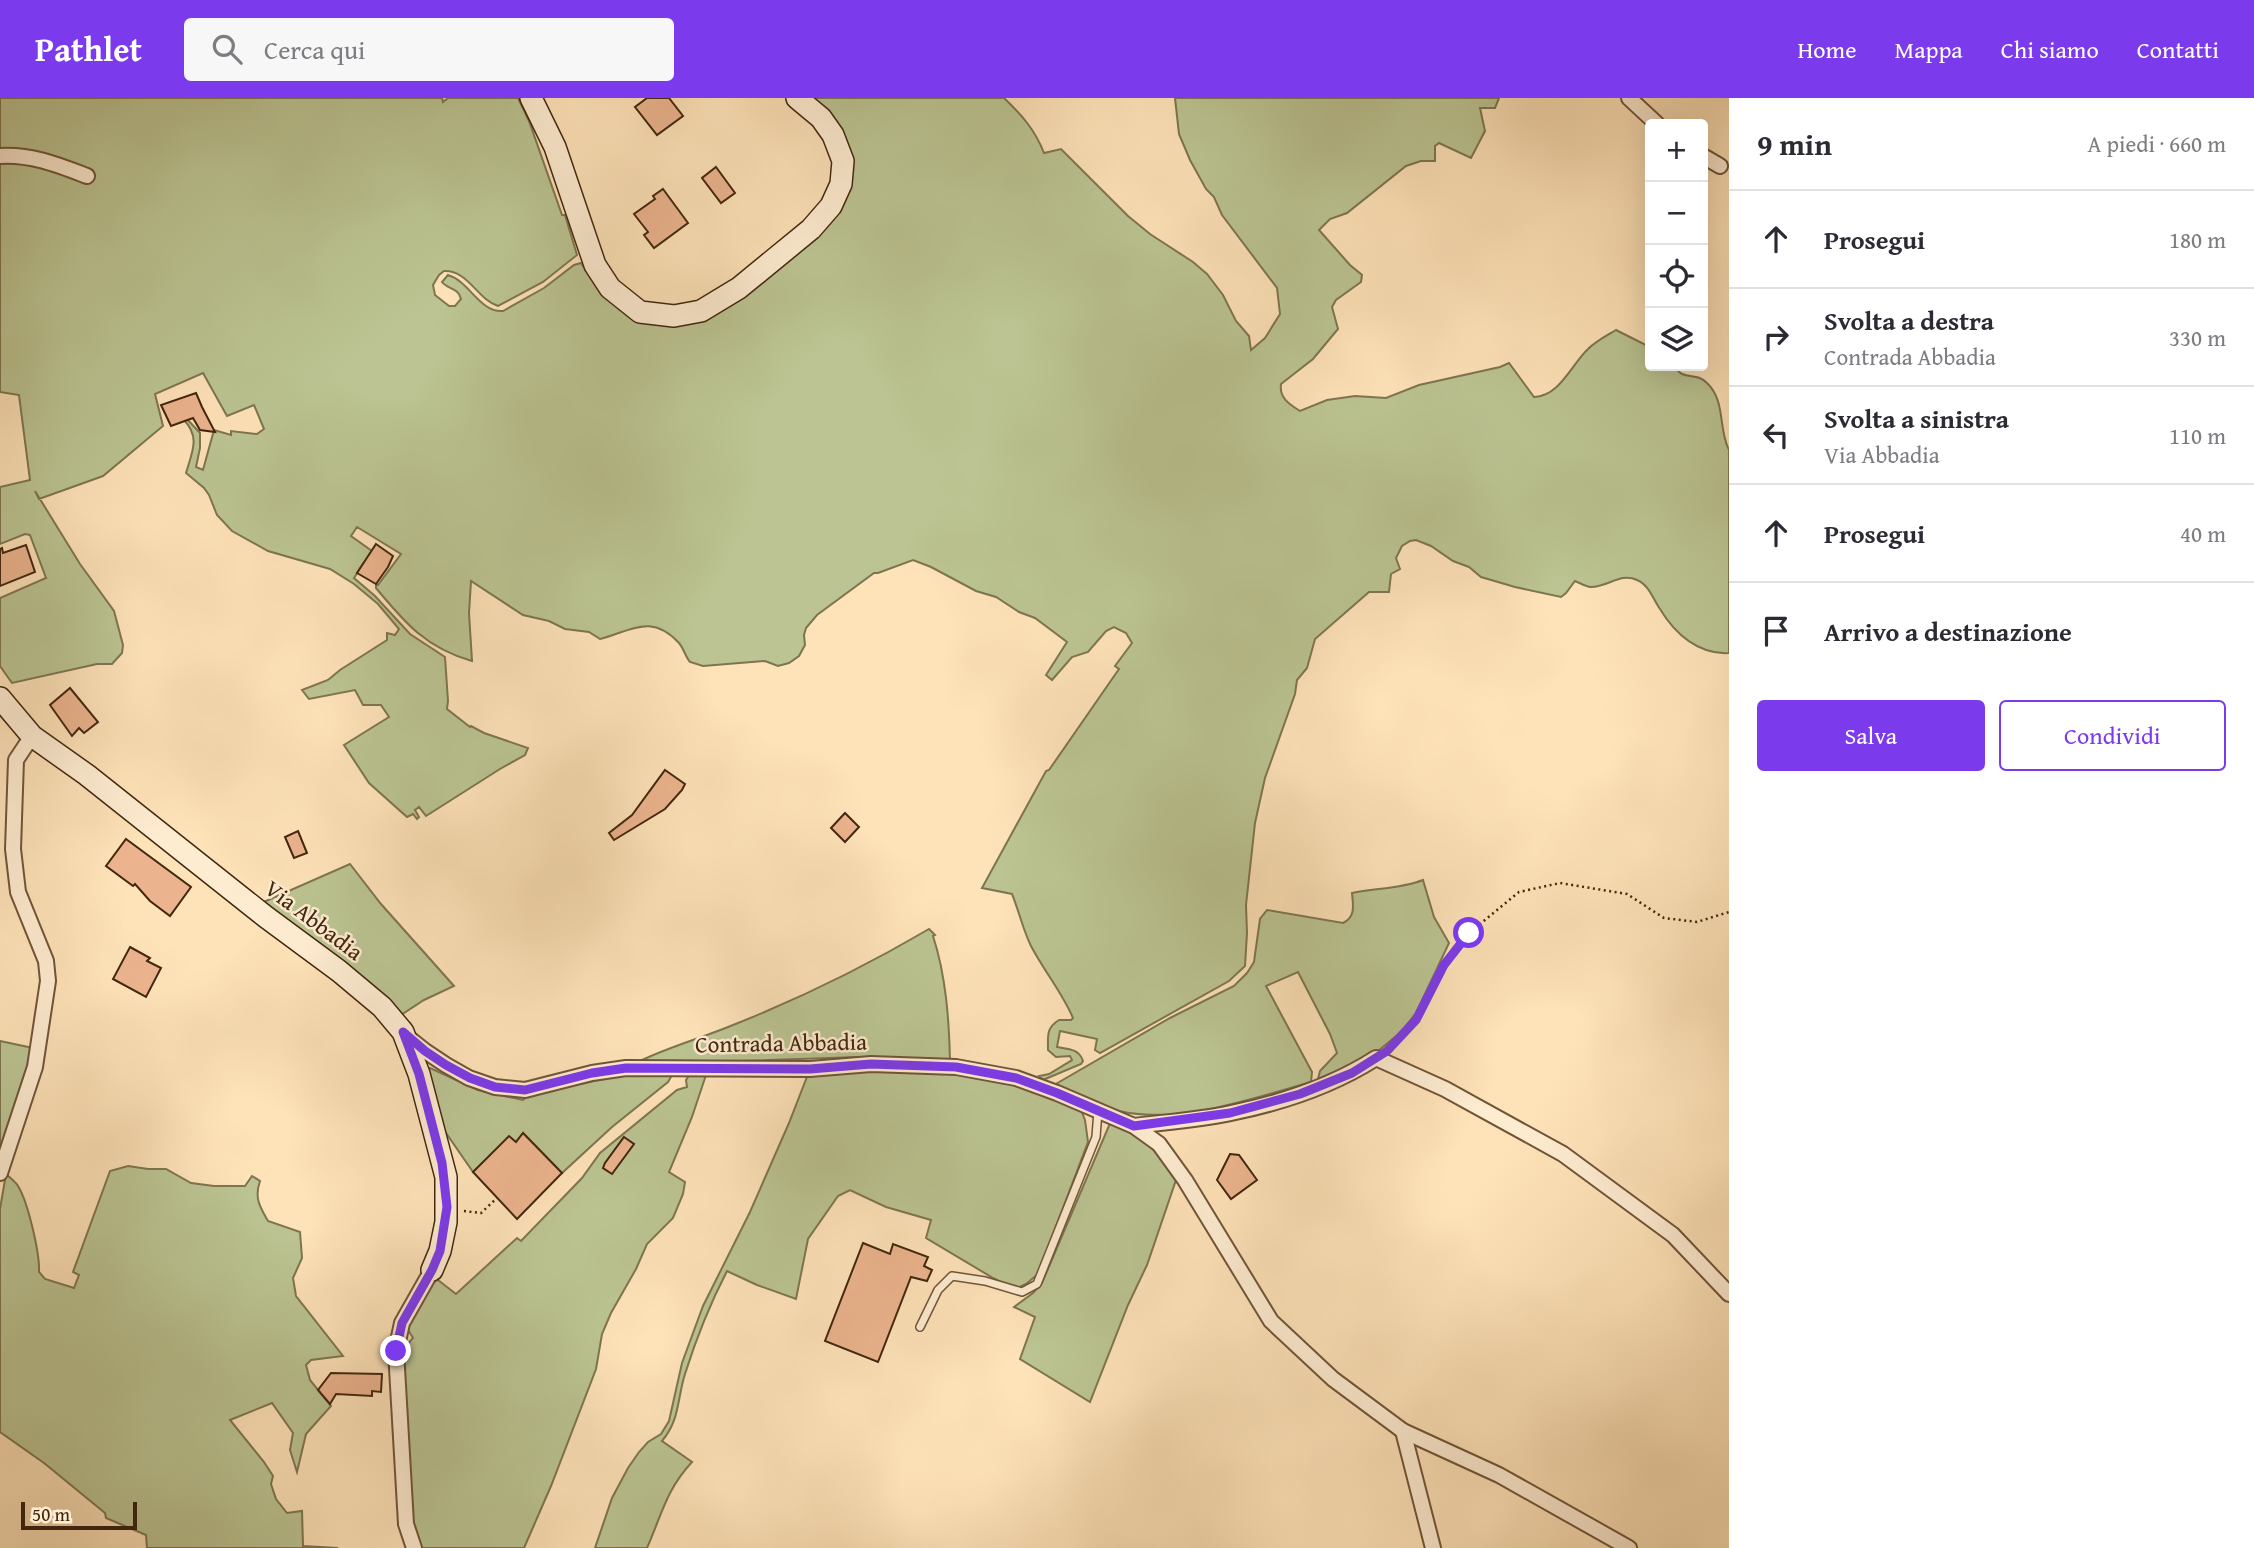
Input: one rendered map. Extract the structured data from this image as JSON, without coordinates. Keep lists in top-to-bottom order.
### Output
{
  "streets": {
    "street": ["Via Abbadia", "Contrada Abbadia"]
  },
  "crossings": [
    ["Via Abbadia", "Contrada Abbadia"]
  ],
  "scale_bar": "50 m",
  "page": {
    "header": "Pathlet",
    "search": "Cerca qui",
    "nav": [
      "Home",
      "Mappa",
      "Chi siamo",
      "Contatti"
    ],
    "heading": ["9 min", "A piedi · 660 m"],
    "map_buttons": ["+", "−"],
    "list": [
      ["Prosegui", "180 m"],
      ["Svolta a destra", "Contrada Abbadia", "330 m"],
      ["Svolta a sinistra", "Via Abbadia", "110 m"],
      ["Prosegui", "40 m"],
      "Arrivo a destinazione"
    ],
    "buttons": ["Salva", "Condividi"],
    "scale": "50 m"
  }
}
